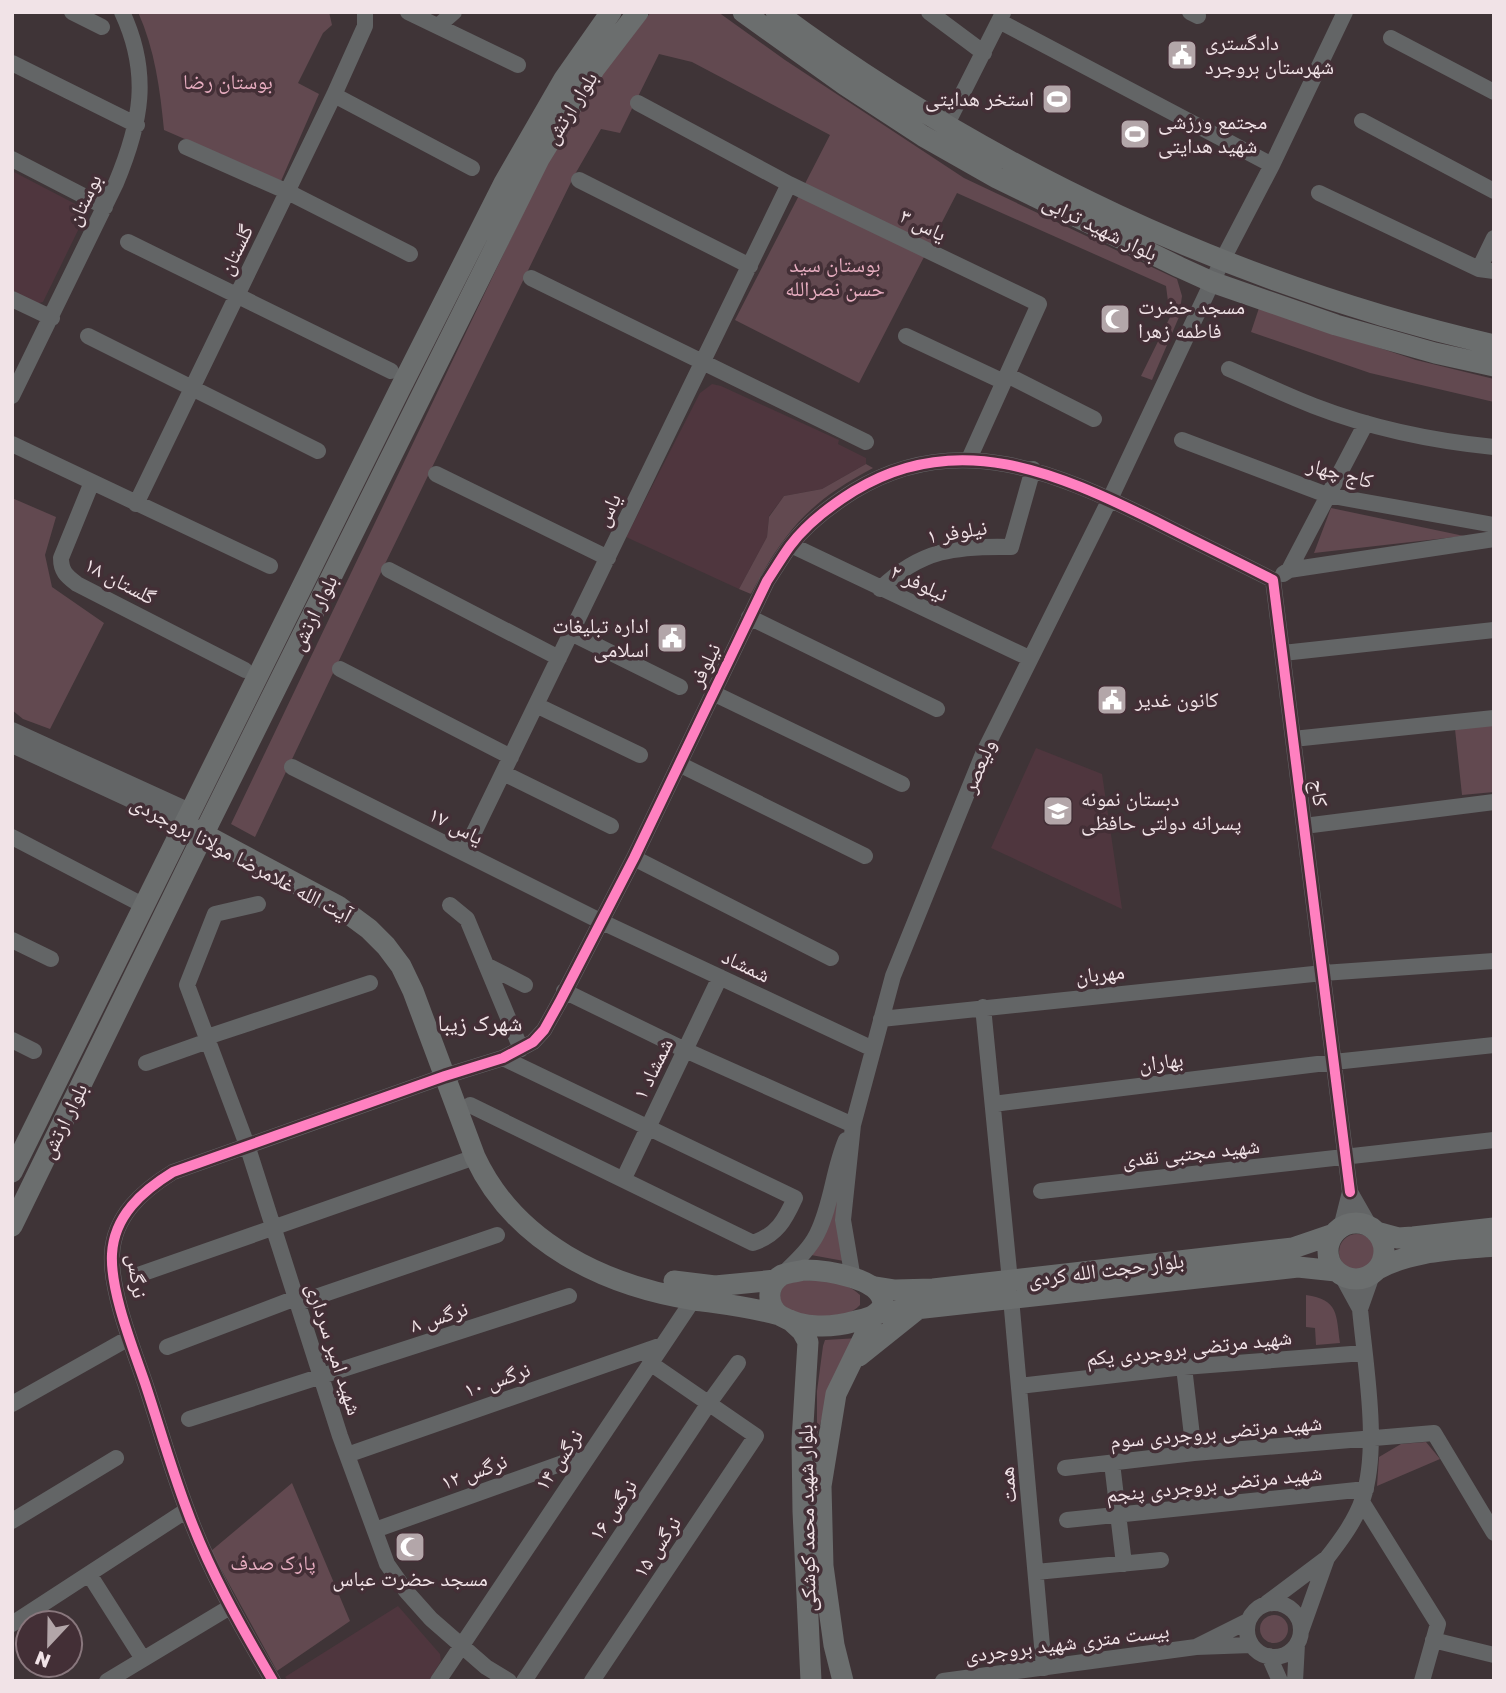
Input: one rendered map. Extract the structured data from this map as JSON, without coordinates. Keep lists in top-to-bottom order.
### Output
{
  "streets": {
    "main road": [
      "بلوار ارتش",
      "بلوار شهید ترابی",
      "آیت الله غلامرضا مولانا بروجردی",
      "بلوار حجت الله کردی",
      "بلوار شهید محمد کوشکی"
    ],
    "street": [
      "بوستان",
      "یاس ۳",
      "گلستان",
      "کاج چهار",
      "یاس",
      "نیلوفر ۱",
      "گلستان ۱۸",
      "نیلوفر ۲",
      "نیلوفر",
      "ولیعصر",
      "کاج",
      "یاس ۱۷",
      "شمشاد",
      "مهربان",
      "بهاران",
      "شمشاد ۱",
      "شهید مجتبی نقدی",
      "نرگس",
      "نرگس ۸",
      "شهید مرتضی بروجردی یکم",
      "شهید امیر سرداری",
      "نرگس ۱۰",
      "شهید مرتضی بروجردی سوم",
      "نرگس ۱۴",
      "نرگس ۱۲",
      "شهید مرتضی بروجردی پنجم",
      "همت",
      "نرگس ۱۶",
      "نرگس ۱۵",
      "بیست متری شهید بروجردی"
    ]
  },
  "crossings": [
    ["بلوار ارتش", "آیت الله غلامرضا مولانا بروجردی"],
    ["یاس ۳", "یاس"],
    ["یاس ۳", "نیلوفر"],
    ["بلوار شهید ترابی", "ولیعصر"],
    ["یاس", "یاس ۱۷"],
    ["نیلوفر ۱", "نیلوفر ۲"],
    ["نیلوفر ۱", "نیلوفر"],
    ["نیلوفر ۲", "نیلوفر"],
    ["نیلوفر ۲", "ولیعصر"],
    ["نیلوفر", "ولیعصر"],
    ["نیلوفر", "یاس ۱۷"],
    ["نیلوفر", "آیت الله غلامرضا مولانا بروجردی"],
    ["نیلوفر", "شمشاد"],
    ["نیلوفر", "نرگس"],
    ["ولیعصر", "شمشاد"],
    ["ولیعصر", "مهربان"],
    ["کاج", "مهربان"],
    ["کاج", "بهاران"],
    ["کاج", "شهید مجتبی نقدی"],
    ["کاج", "بلوار حجت الله کردی"],
    ["یاس ۱۷", "شمشاد"],
    ["آیت الله غلامرضا مولانا بروجردی", "نرگس"],
    ["آیت الله غلامرضا مولانا بروجردی", "نرگس ۱۴"],
    ["آیت الله غلامرضا مولانا بروجردی", "بلوار شهید محمد کوشکی"],
    ["شمشاد", "شمشاد ۱"],
    ["مهربان", "همت"],
    ["بهاران", "همت"],
    ["بلوار حجت الله کردی", "همت"],
    ["بلوار حجت الله کردی", "بلوار شهید محمد کوشکی"],
    ["نرگس", "شهید امیر سرداری"],
    ["نرگس ۸", "شهید امیر سرداری"],
    ["شهید مرتضی بروجردی یکم", "همت"],
    ["شهید امیر سرداری", "نرگس ۱۰"],
    ["شهید امیر سرداری", "نرگس ۱۴"],
    ["شهید امیر سرداری", "نرگس ۱۲"],
    ["نرگس ۱۰", "نرگس ۱۴"],
    ["نرگس ۱۴", "نرگس ۱۲"],
    ["همت", "بیست متری شهید بروجردی"],
    ["نرگس ۱۶", "نرگس ۱۵"]
  ],
  "districts": ["شهرک زیبا"],
  "parks": ["بوستان رضا", "بوستان سید حسن نصرالله", "پارک صدف"],
  "places": {
    "public building": ["دادگستری شهرستان بروجرد", "اداره تبلیغات اسلامی", "کانون غدیر"],
    "sports": ["استخر هدایتی", "مجتمع ورزشی شهید هدایتی"],
    "mosque": ["مسجد حضرت فاطمه زهرا", "مسجد حضرت عباس"],
    "school or university": ["دبستان نمونه پسرانه دولتی حافظی"]
  },
  "north": "bottom"
}
